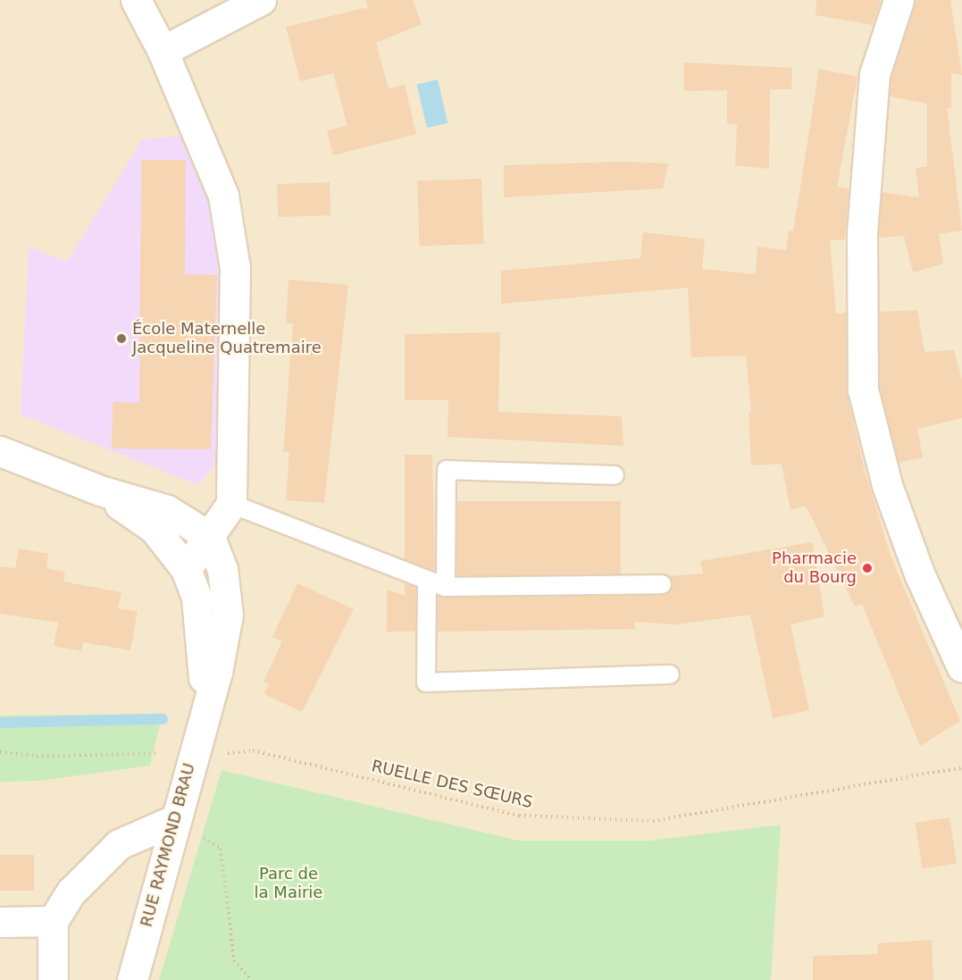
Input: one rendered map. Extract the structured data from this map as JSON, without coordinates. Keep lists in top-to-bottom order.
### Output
{
  "streets": {
    "street": ["RUE RAYMOND BRAU"],
    "path": ["RUELLE DES SŒURS"]
  },
  "crossings": [
    ["RUELLE DES SŒURS", "RUE RAYMOND BRAU"]
  ],
  "parks": ["Parc de la Mairie"],
  "places": ["École Maternelle Jacqueline Quatremaire", "Pharmacie du Bourg"]
}
